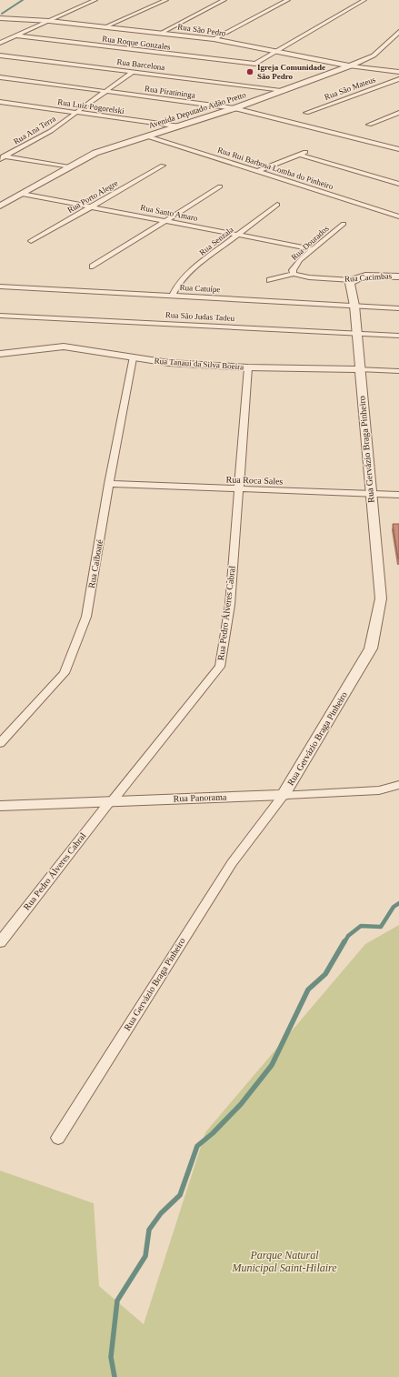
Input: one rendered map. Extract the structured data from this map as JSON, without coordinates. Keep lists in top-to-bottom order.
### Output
{
  "streets": {
    "street": [
      "Rua São Pedro",
      "Rua Roque Gonzales",
      "Rua Barcelona",
      "Rua São Mateus",
      "Rua Piratininga",
      "Rua Luiz Pogorelski",
      "Avenida Deputado Adão Pretto",
      "Rua Ana Terra",
      "Rua Rui Barbosa Lomba do Pinheiro",
      "Rua Porto Alegre",
      "Rua Santo Amaro",
      "Rua Senzala",
      "Rua Dourados",
      "Rua Cacimbas",
      "Rua Catuípe",
      "Rua São Judas Tadeu",
      "Rua Tanaui da Silva Boeira",
      "Rua Gervázio Braga Pinheiro",
      "Rua Roca Sales",
      "Rua Caiboaté",
      "Rua Pedro Álveres Cabral",
      "Rua Panorama"
    ]
  },
  "crossings": [
    ["Rua São Pedro", "Rua Roque Gonzales"],
    ["Rua São Pedro", "Avenida Deputado Adão Pretto"],
    ["Rua Barcelona", "Avenida Deputado Adão Pretto"],
    ["Rua Barcelona", "Rua Ana Terra"],
    ["Rua Piratininga", "Avenida Deputado Adão Pretto"],
    ["Rua Piratininga", "Rua Ana Terra"],
    ["Rua Luiz Pogorelski", "Avenida Deputado Adão Pretto"],
    ["Rua Luiz Pogorelski", "Rua Ana Terra"],
    ["Avenida Deputado Adão Pretto", "Rua Rui Barbosa Lomba do Pinheiro"],
    ["Avenida Deputado Adão Pretto", "Rua Santo Amaro"],
    ["Rua Porto Alegre", "Rua Santo Amaro"],
    ["Rua Santo Amaro", "Rua Senzala"],
    ["Rua Santo Amaro", "Rua Dourados"],
    ["Rua Senzala", "Rua Catuípe"],
    ["Rua Dourados", "Rua Cacimbas"],
    ["Rua Cacimbas", "Rua Gervázio Braga Pinheiro"],
    ["Rua Catuípe", "Rua Gervázio Braga Pinheiro"],
    ["Rua São Judas Tadeu", "Rua Gervázio Braga Pinheiro"],
    ["Rua Tanaui da Silva Boeira", "Rua Gervázio Braga Pinheiro"],
    ["Rua Tanaui da Silva Boeira", "Rua Caiboaté"],
    ["Rua Tanaui da Silva Boeira", "Rua Pedro Álveres Cabral"],
    ["Rua Gervázio Braga Pinheiro", "Rua Roca Sales"],
    ["Rua Gervázio Braga Pinheiro", "Rua Panorama"],
    ["Rua Roca Sales", "Rua Caiboaté"],
    ["Rua Roca Sales", "Rua Pedro Álveres Cabral"],
    ["Rua Pedro Álveres Cabral", "Rua Panorama"]
  ],
  "parks": ["Parque Natural Municipal Saint-Hilaire"],
  "places": ["Igreja Comunidade São Pedro"]
}
